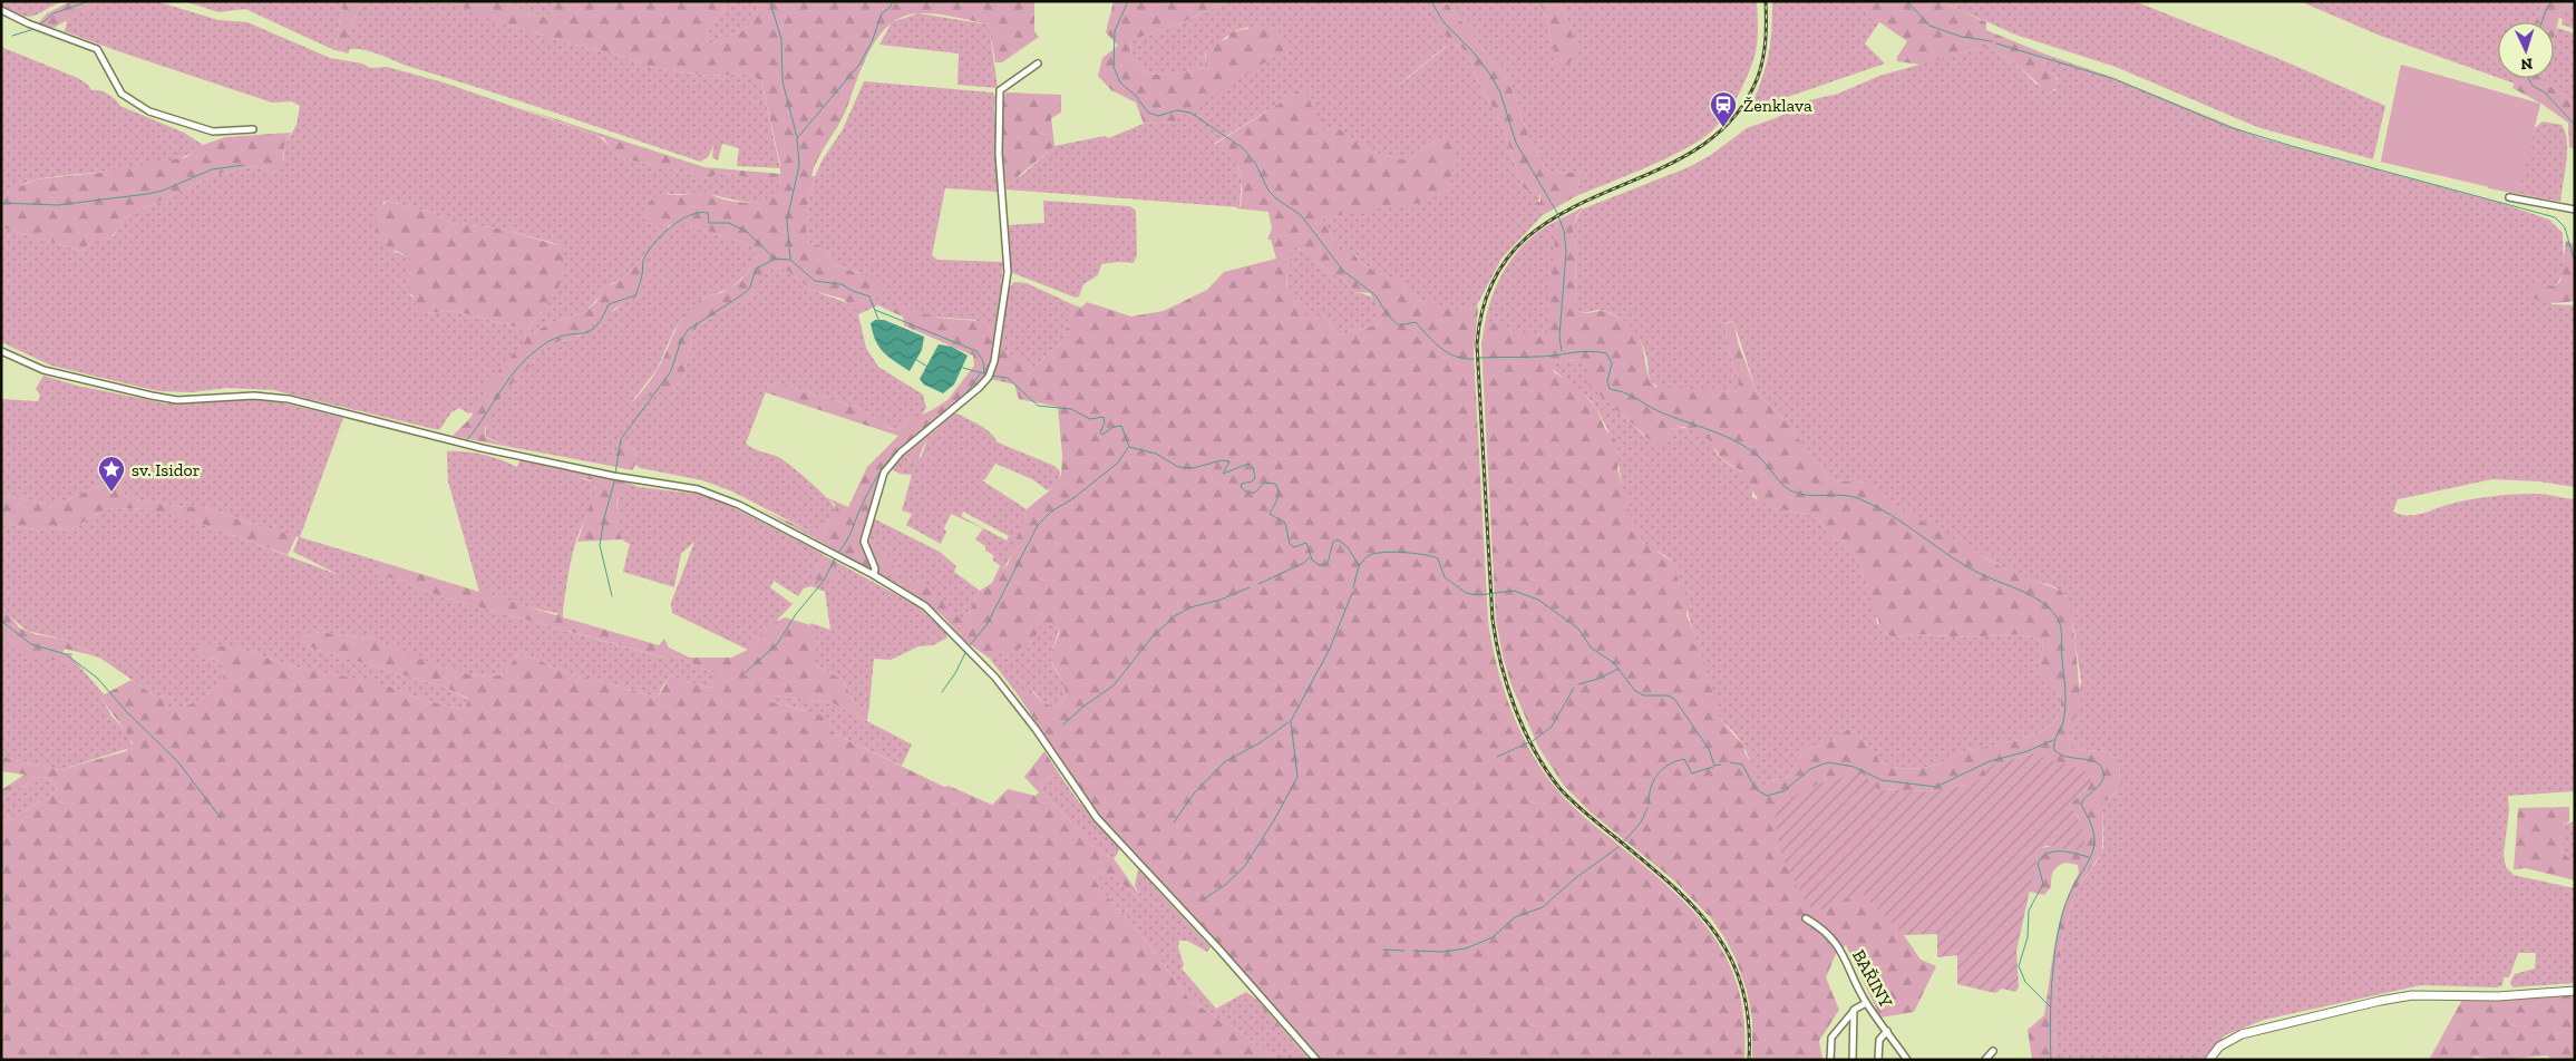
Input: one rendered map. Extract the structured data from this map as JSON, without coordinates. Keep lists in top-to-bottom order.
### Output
{
  "streets": {
    "street": ["BAŘINY"]
  },
  "places": {
    "station": ["Ženklava"],
    "place": ["sv. Isidor"]
  },
  "north": "bottom"
}
